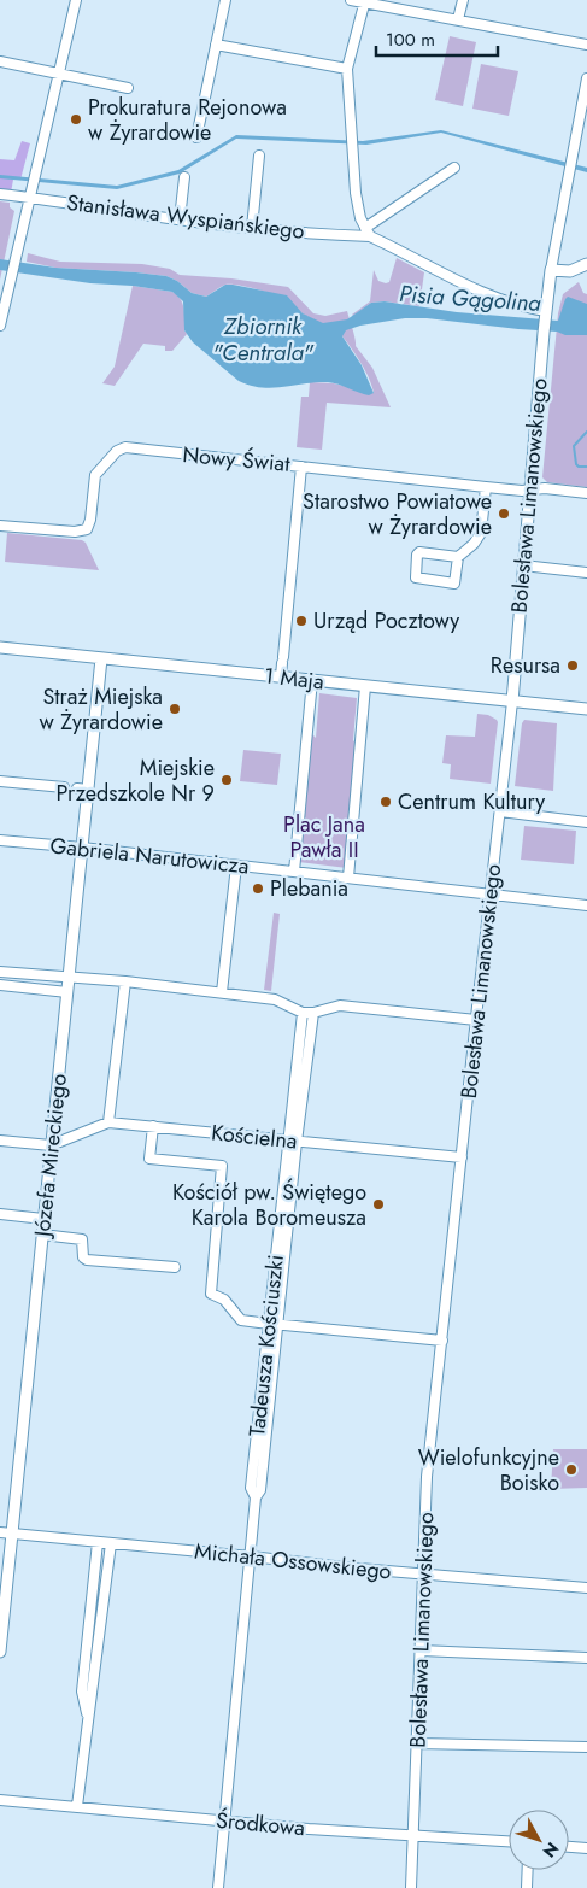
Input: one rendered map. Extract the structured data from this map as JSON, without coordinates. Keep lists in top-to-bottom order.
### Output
{
  "streets": {
    "street": [
      "Stanisława Wyspiańskiego",
      "Nowy Świat",
      "Bolesława Limanowskiego",
      "1 Maja",
      "Gabriela Narutowicza",
      "Kościelna",
      "Józefa Mireckiego",
      "Tadeusza Kościuszki",
      "Michała Ossowskiego",
      "Środkowa"
    ]
  },
  "crossings": [
    ["Nowy Świat", "Bolesława Limanowskiego"],
    ["Bolesława Limanowskiego", "1 Maja"],
    ["Bolesława Limanowskiego", "Gabriela Narutowicza"],
    ["Bolesława Limanowskiego", "Kościelna"],
    ["Bolesława Limanowskiego", "Michała Ossowskiego"],
    ["Bolesława Limanowskiego", "Środkowa"],
    ["1 Maja", "Józefa Mireckiego"],
    ["Gabriela Narutowicza", "Józefa Mireckiego"],
    ["Kościelna", "Józefa Mireckiego"],
    ["Kościelna", "Tadeusza Kościuszki"],
    ["Józefa Mireckiego", "Michała Ossowskiego"],
    ["Tadeusza Kościuszki", "Michała Ossowskiego"],
    ["Tadeusza Kościuszki", "Środkowa"]
  ],
  "water": ["Pisia Gągolina", "Zbiornik \"Centrala\""],
  "parks": ["Plac Jana Pawła II"],
  "places": [
    "Prokuratura Rejonowa w Żyrardowie",
    "Starostwo Powiatowe w Żyrardowie",
    "Urząd Pocztowy",
    "Resursa",
    "Straż Miejska w Żyrardowie",
    "Miejskie Przedszkole Nr 9",
    "Centrum Kultury",
    "Plebania",
    "Kościół pw. Świętego Karola Boromeusza",
    "Wielofunkcyjne Boisko"
  ],
  "scale_bar": "100 m",
  "north": "bottom right"
}
